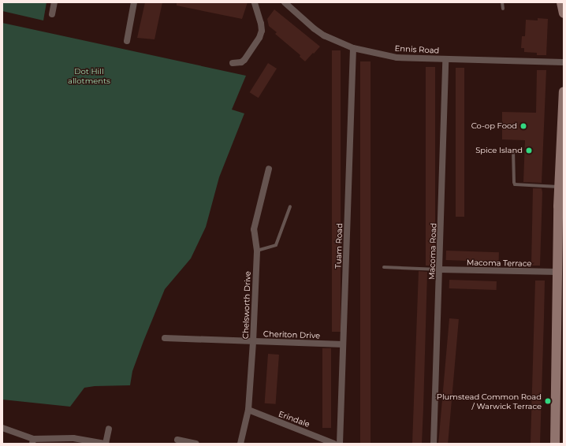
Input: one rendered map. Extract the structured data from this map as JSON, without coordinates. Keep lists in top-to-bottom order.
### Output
{
  "streets": {
    "street": [
      "Ennis Road",
      "Tuam Road",
      "Macoma Road",
      "Macoma Terrace",
      "Chelsworth Drive",
      "Cheriton Drive",
      "Erindale"
    ]
  },
  "crossings": [
    ["Ennis Road", "Tuam Road"],
    ["Ennis Road", "Macoma Road"],
    ["Tuam Road", "Cheriton Drive"],
    ["Macoma Road", "Macoma Terrace"],
    ["Chelsworth Drive", "Cheriton Drive"],
    ["Chelsworth Drive", "Erindale"]
  ],
  "parks": ["Dot Hill allotments"],
  "places": ["Co-op Food", "Spice Island", "Plumstead Common Road / Warwick Terrace"]
}
